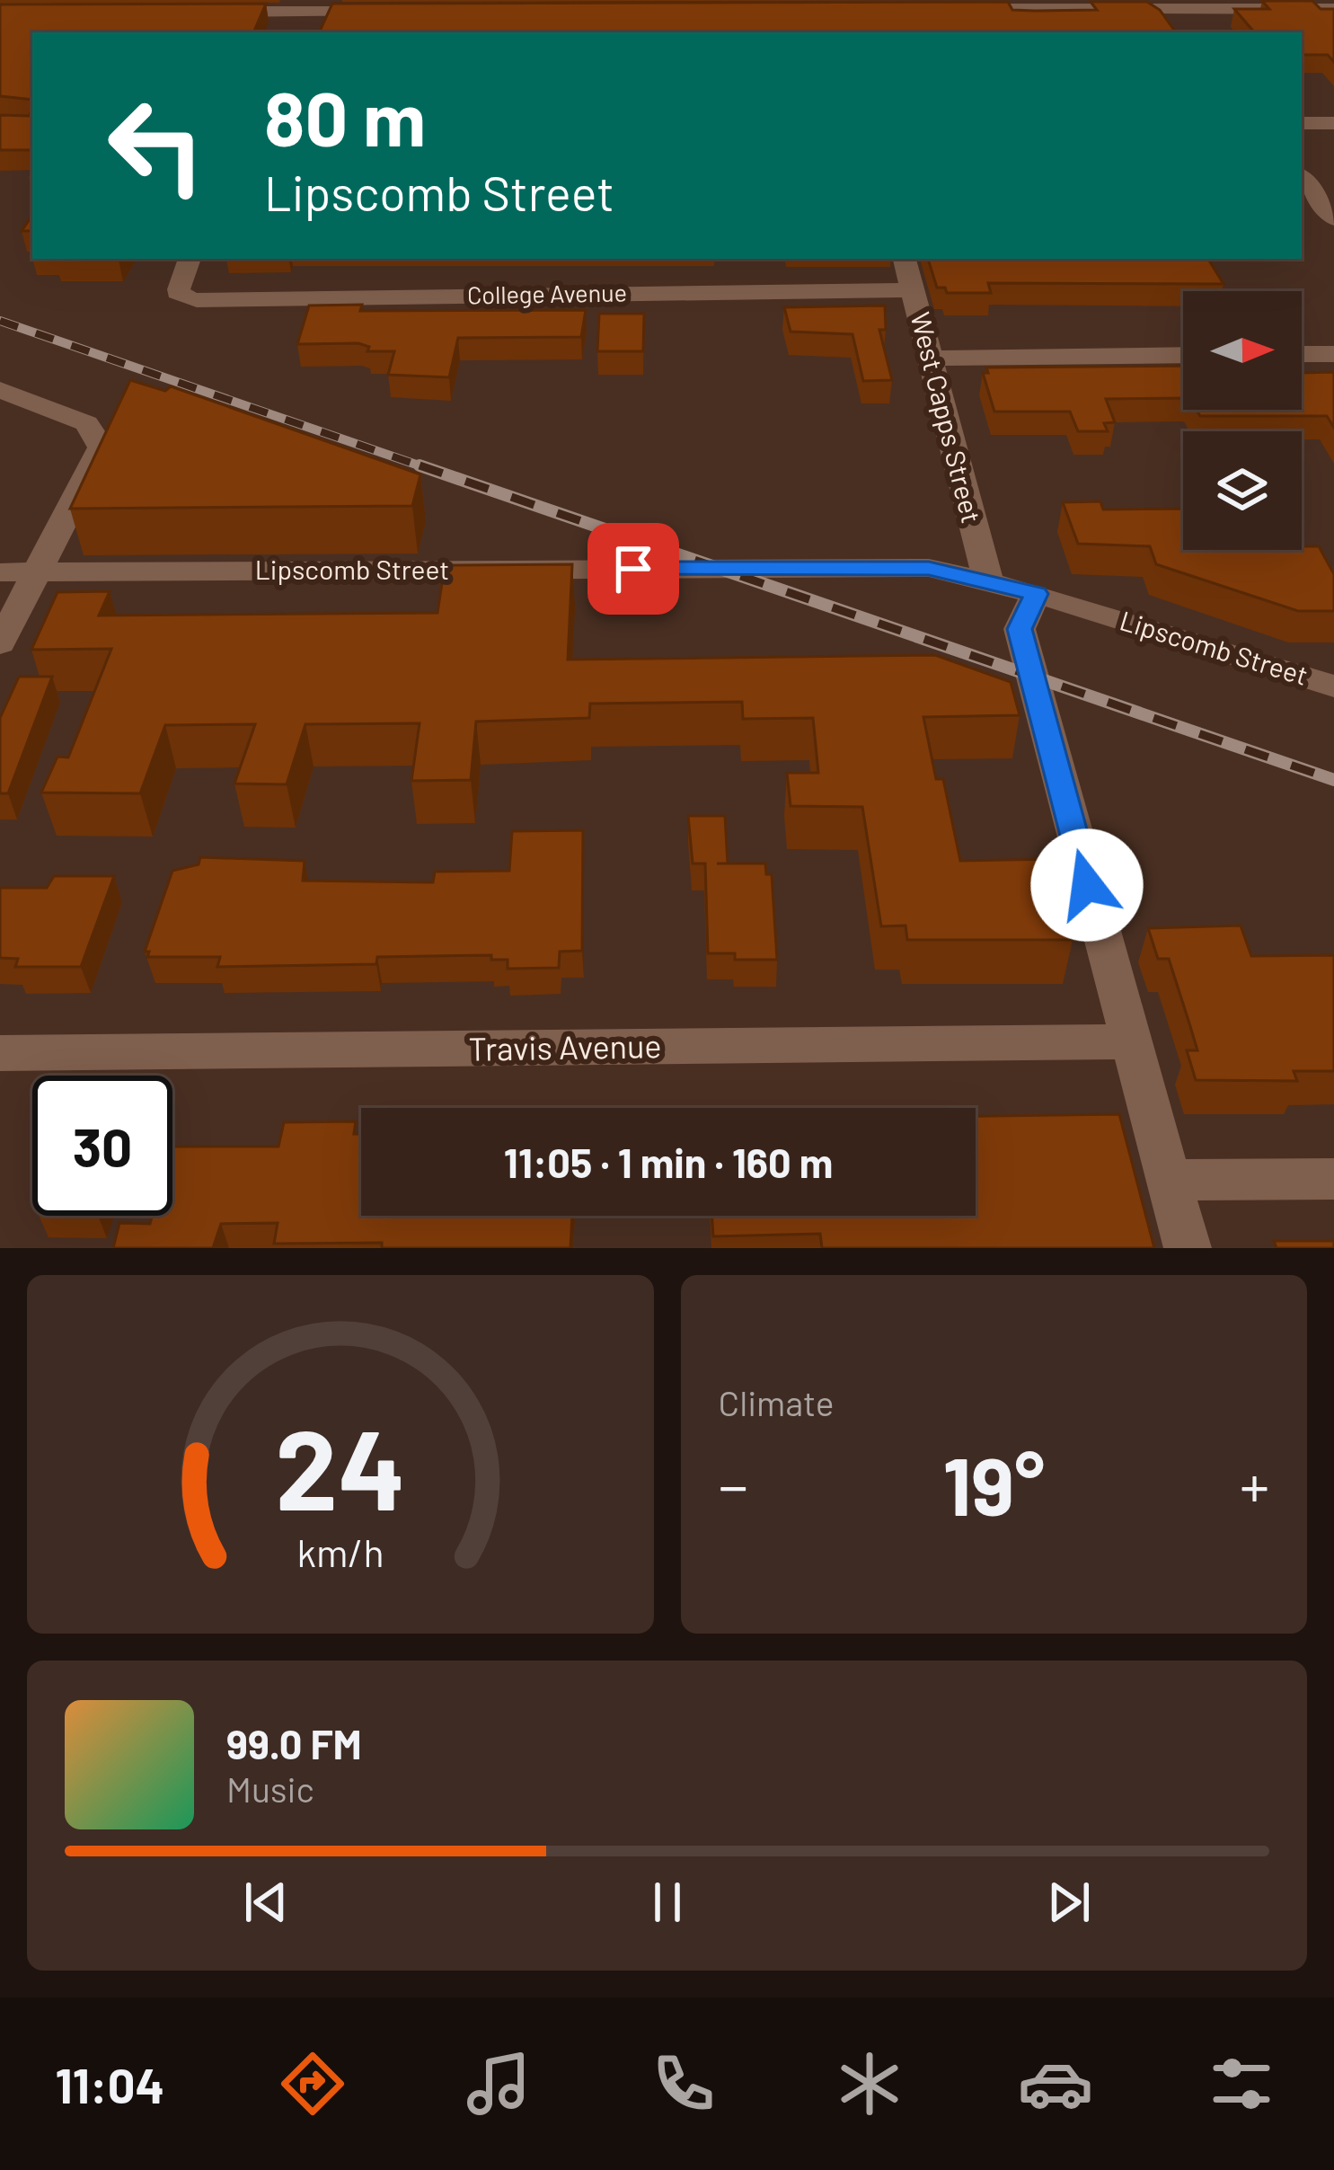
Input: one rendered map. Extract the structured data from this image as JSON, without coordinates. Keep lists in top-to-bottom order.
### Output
{
  "streets": {
    "street": [
      "College Avenue",
      "West Capps Street",
      "Lipscomb Street",
      "Travis Avenue"
    ]
  },
  "crossings": [
    ["College Avenue", "West Capps Street"],
    ["West Capps Street", "Lipscomb Street"]
  ],
  "north": "right",
  "page": {
    "turn": ["80 m", "Lipscomb Street"],
    "limit": "30",
    "trip": "11:05 · 1 min · 160 m",
    "tile": "Climate",
    "heat": ["−", "19°", "+"],
    "song": ["99.0 FM", "Music"],
    "tabs": "11:04",
    "gauge": ["24", "km/h"]
  }
}
